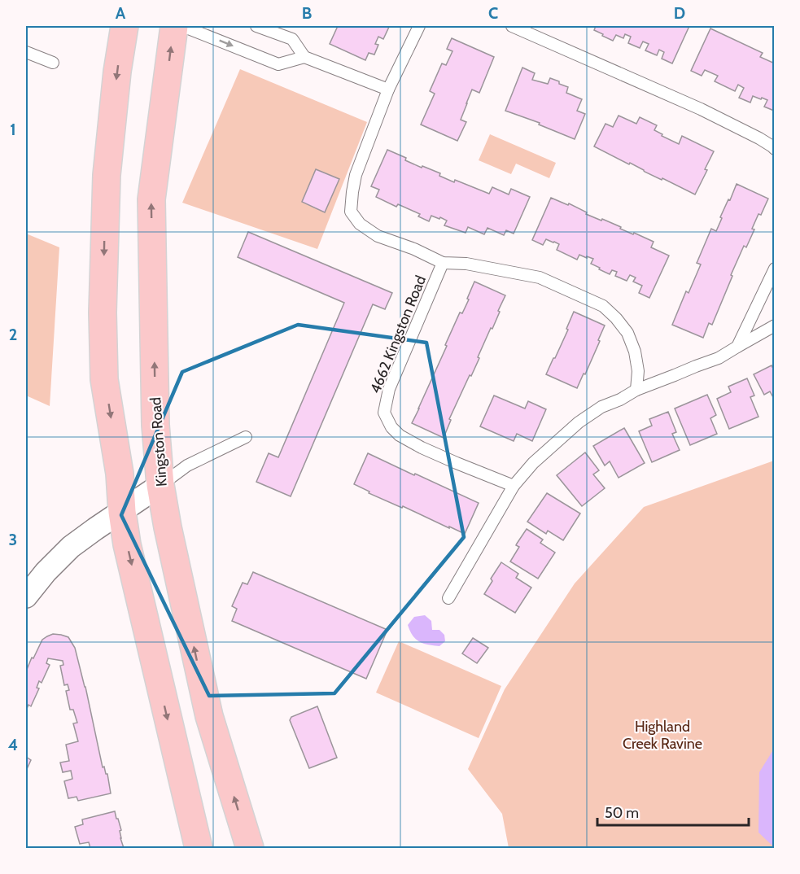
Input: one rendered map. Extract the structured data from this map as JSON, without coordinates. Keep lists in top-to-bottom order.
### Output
{
  "streets": {
    "main road": ["Kingston Road"],
    "lane": ["4662 Kingston Road"]
  },
  "parks": ["Highland Creek Ravine"],
  "scale_bar": "50 m",
  "grid": {
    "columns": [
      "A",
      "B",
      "C",
      "D"
    ],
    "rows": [
      "1",
      "2",
      "3",
      "4"
    ]
  }
}
